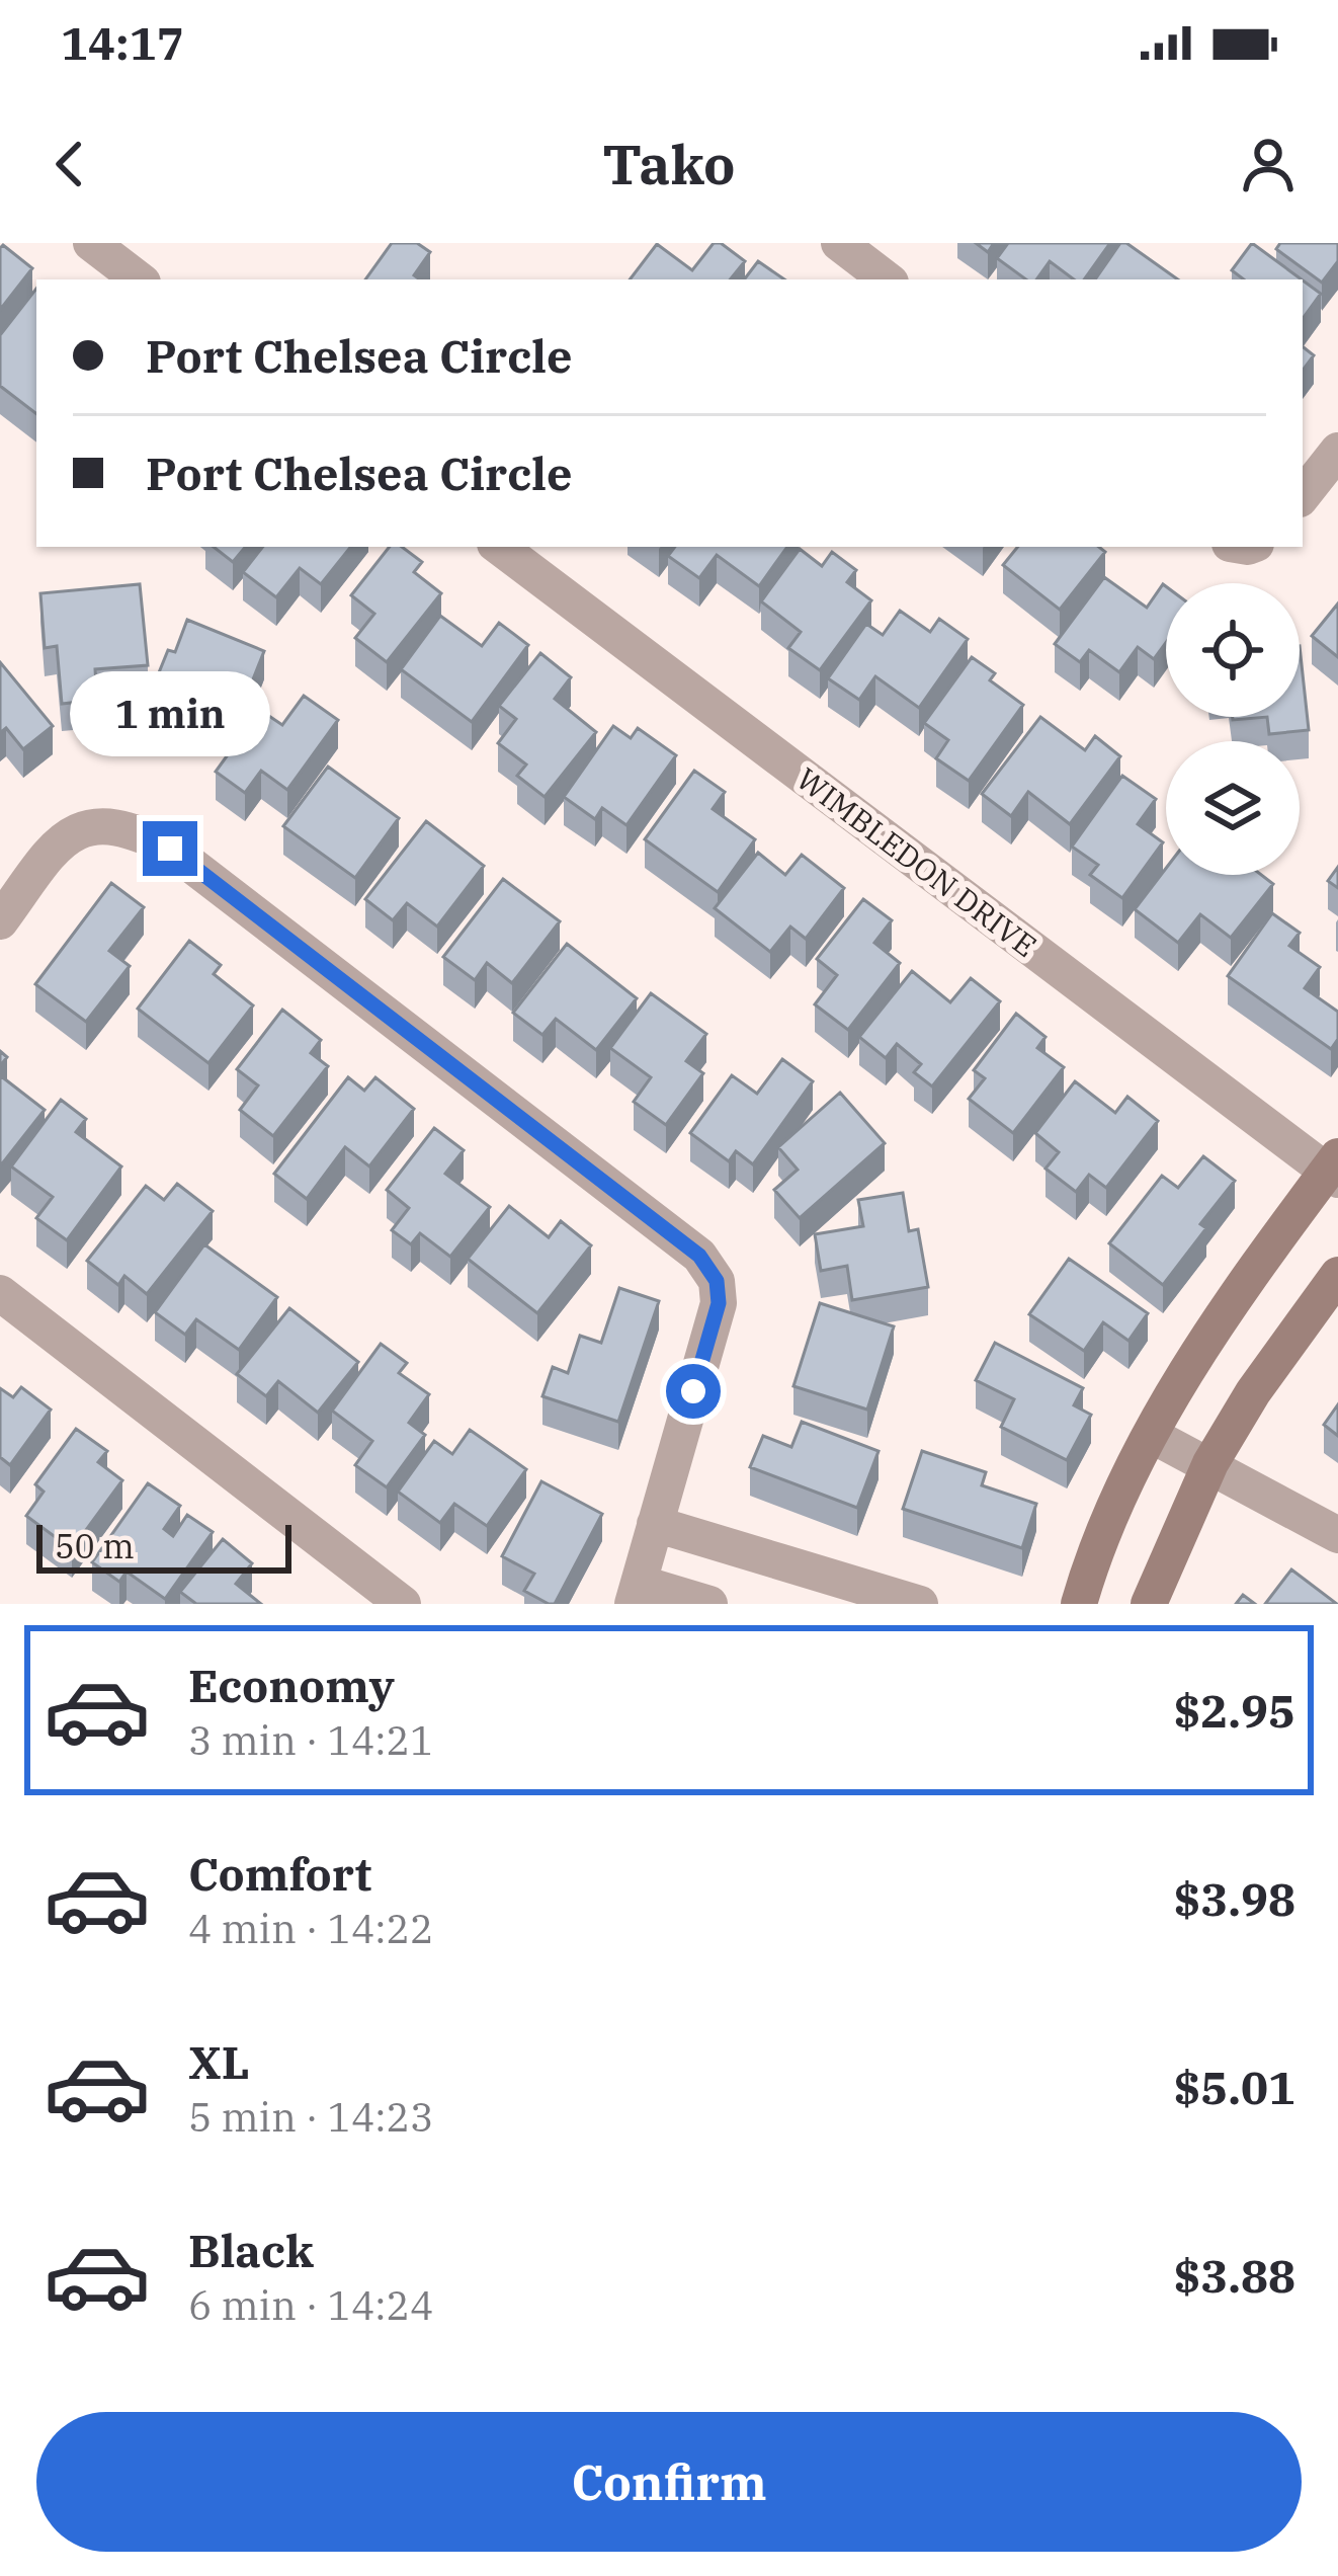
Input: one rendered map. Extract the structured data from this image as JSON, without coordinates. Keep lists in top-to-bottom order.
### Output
{
  "streets": {
    "street": ["WIMBLEDON DRIVE"]
  },
  "scale_bar": "50 m",
  "page": {
    "status": "14:17",
    "header": "Tako",
    "banner": ["Port Chelsea Circle", "Port Chelsea Circle"],
    "bubble": "1 min",
    "scale": "50 m",
    "list": [
      {
        "name": "Economy",
        "note": "3 min · 14:21",
        "value": "$2.95"
      },
      {
        "name": "Comfort",
        "note": "4 min · 14:22",
        "value": "$3.98"
      },
      {
        "name": "XL",
        "note": "5 min · 14:23",
        "value": "$5.01"
      },
      {
        "name": "Black",
        "note": "6 min · 14:24",
        "value": "$3.88"
      }
    ],
    "buttons": "Confirm"
  }
}
